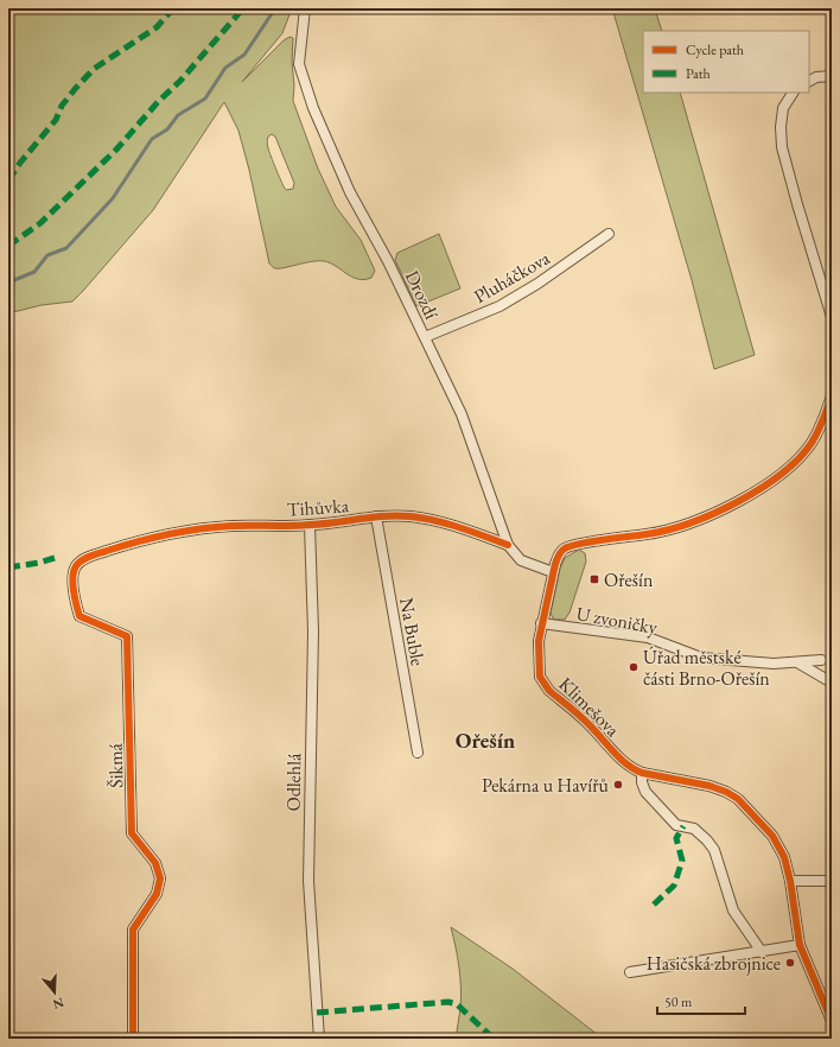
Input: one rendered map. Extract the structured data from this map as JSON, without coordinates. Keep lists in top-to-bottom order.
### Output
{
  "streets": {
    "street": [
      "Pluháčkova",
      "Drozdí",
      "Tihůvka",
      "U zvoničky",
      "Na Buble",
      "Klimešova",
      "Šikmá",
      "Odlehlá"
    ]
  },
  "crossings": [
    ["Pluháčkova", "Drozdí"],
    ["Drozdí", "Tihůvka"],
    ["Drozdí", "Klimešova"],
    ["Tihůvka", "Na Buble"],
    ["Tihůvka", "Šikmá"],
    ["Tihůvka", "Odlehlá"],
    ["U zvoničky", "Klimešova"]
  ],
  "districts": ["Ořešín"],
  "places": {
    "transit": ["Ořešín"],
    "other": ["Úřad městské části Brno-Ořešín", "Pekárna u Havířů", "Hasičská zbrojnice"]
  },
  "legend": ["Cycle path", "Path"],
  "scale_bar": "50 m",
  "north": "bottom"
}
